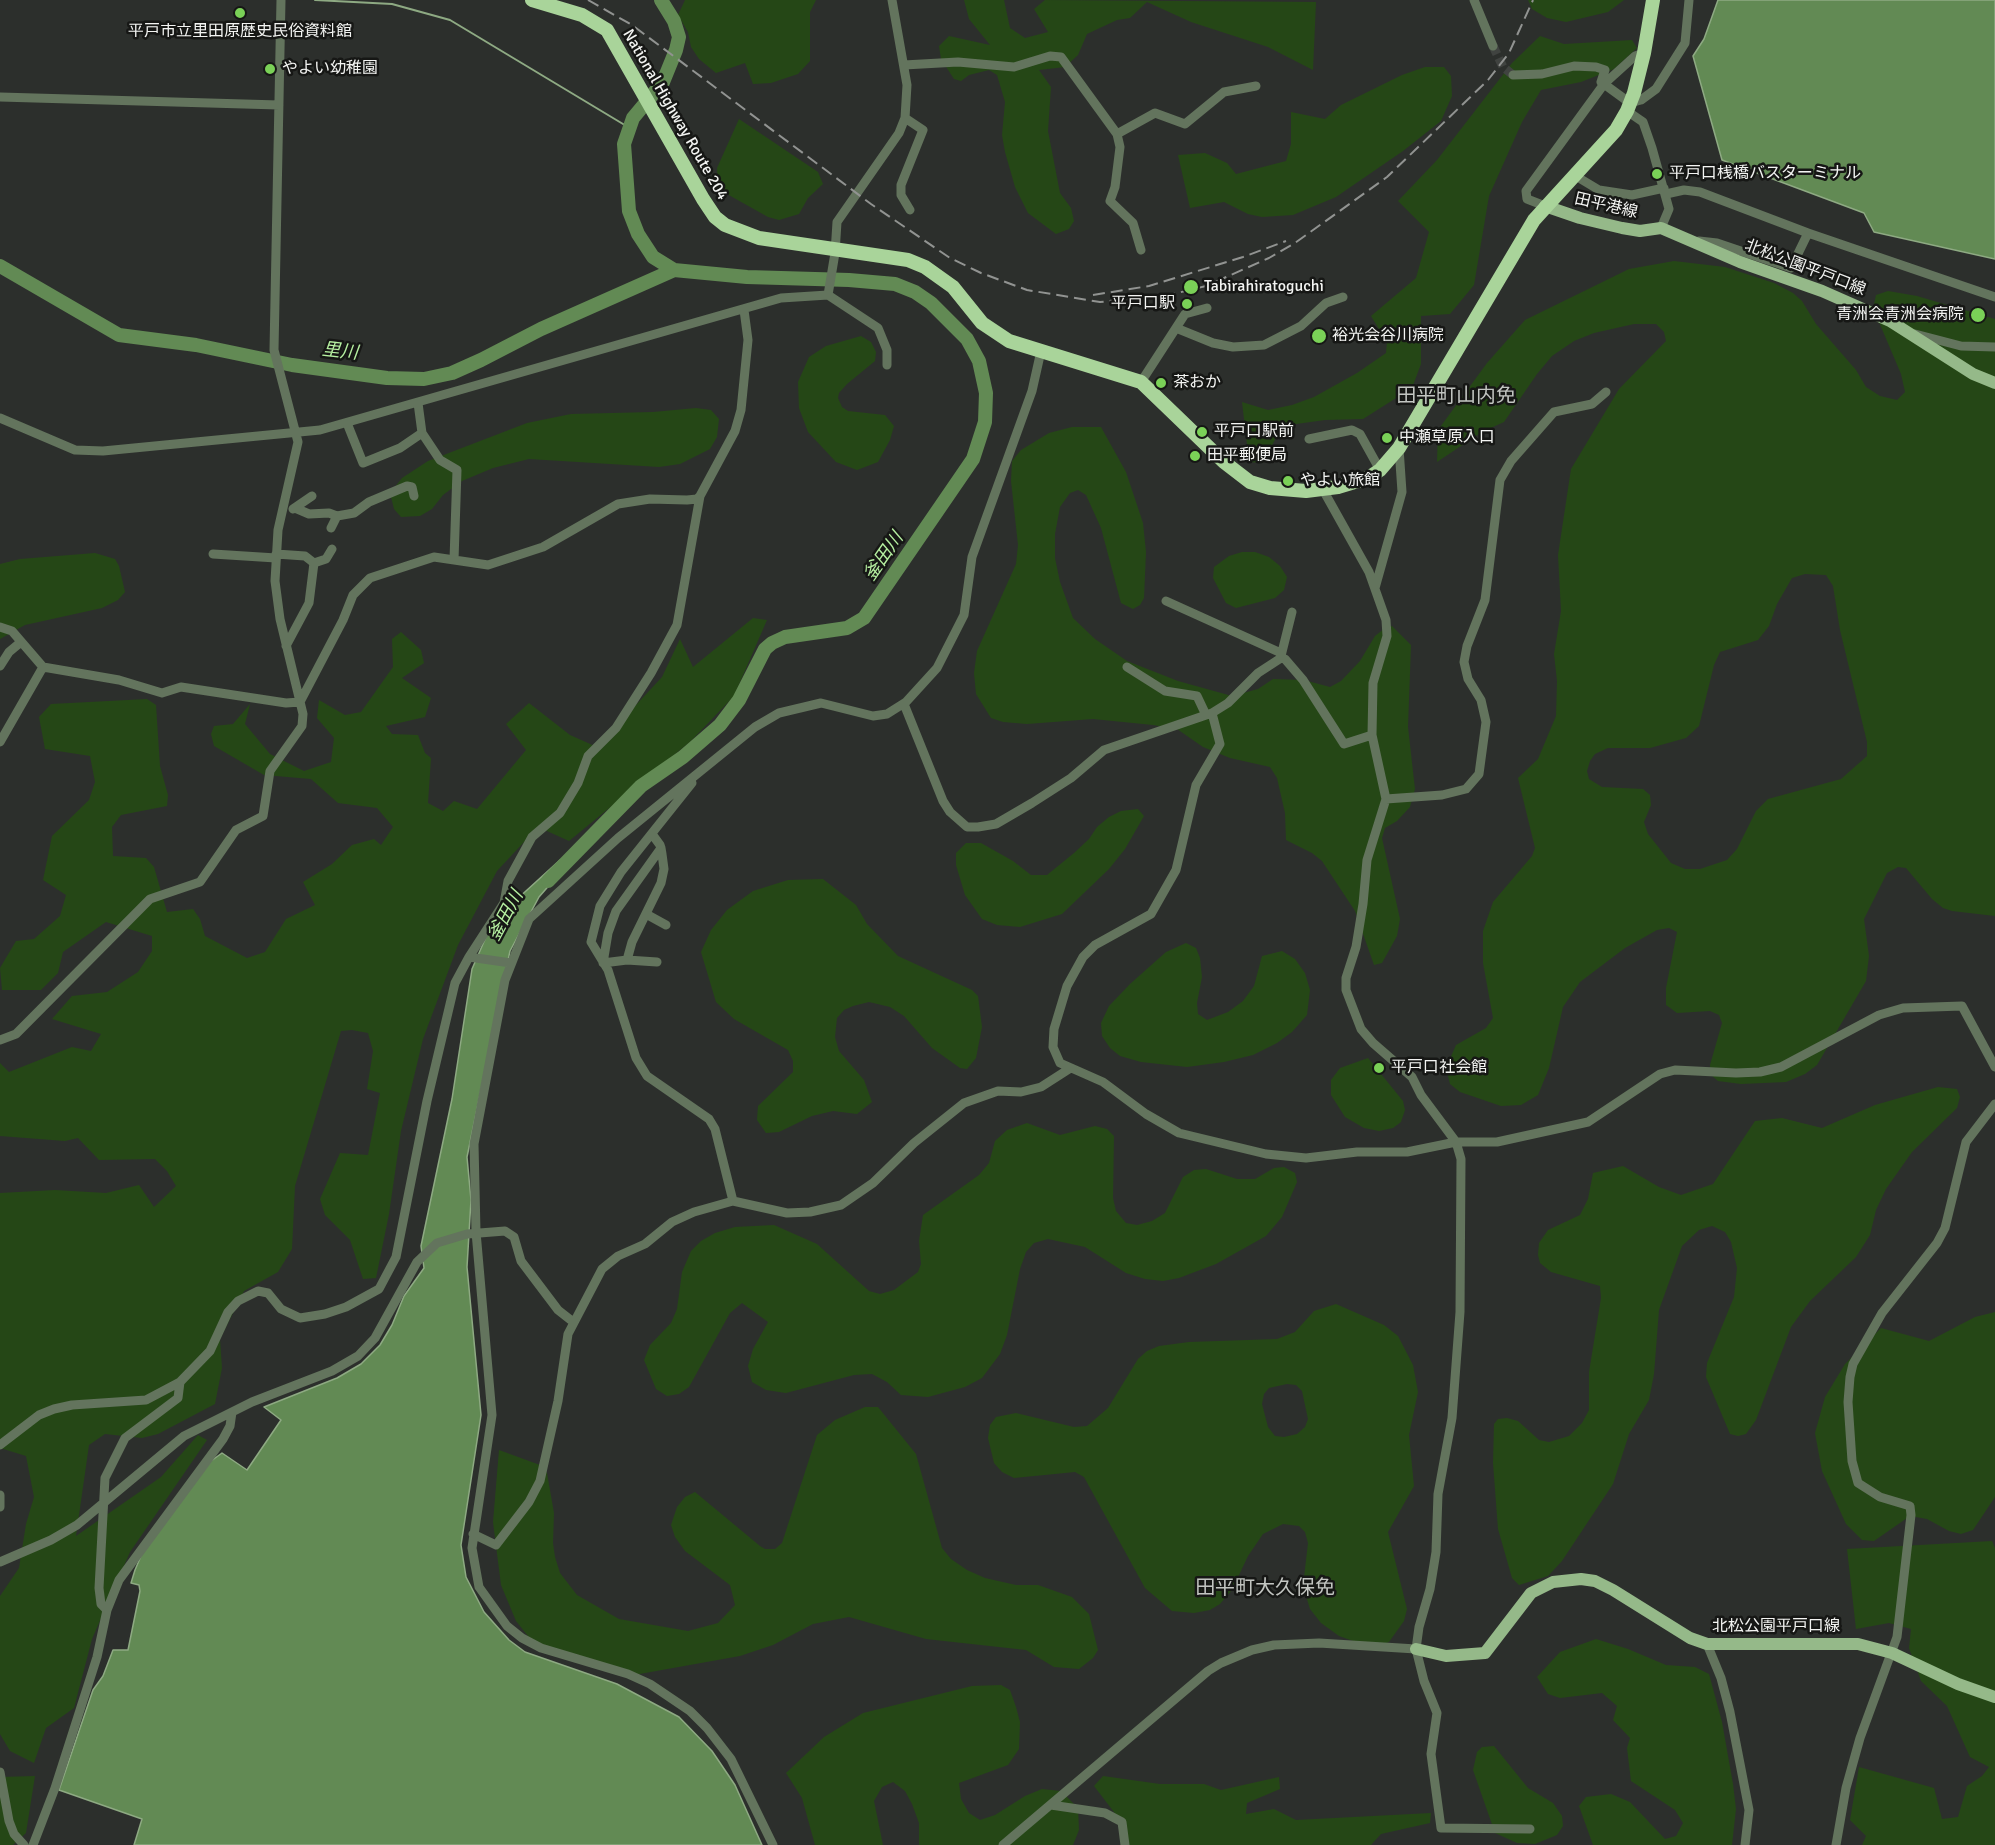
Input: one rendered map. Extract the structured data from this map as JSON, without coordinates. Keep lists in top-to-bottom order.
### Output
{
  "streets": {
    "highway": ["National Highway Route 204"],
    "main road": ["田平港線", "北松公園平戸口線"]
  },
  "crossings": [
    ["National Highway Route 204", "田平港線"],
    ["田平港線", "北松公園平戸口線"]
  ],
  "districts": ["田平町山内免", "田平町大久保免"],
  "water": ["里川", "釜田川"],
  "places": [
    "平戸市立里田原歴史民俗資料館",
    "やよい幼稚園",
    "平戸口桟橋バスターミナル",
    "Tabirahiratoguchi",
    "平戸口駅",
    "青洲会青洲会病院",
    "裕光会谷川病院",
    "茶おか",
    "平戸口駅前",
    "中瀬草原入口",
    "田平郵便局",
    "やよい旅館",
    "平戸口社会館"
  ]
}
